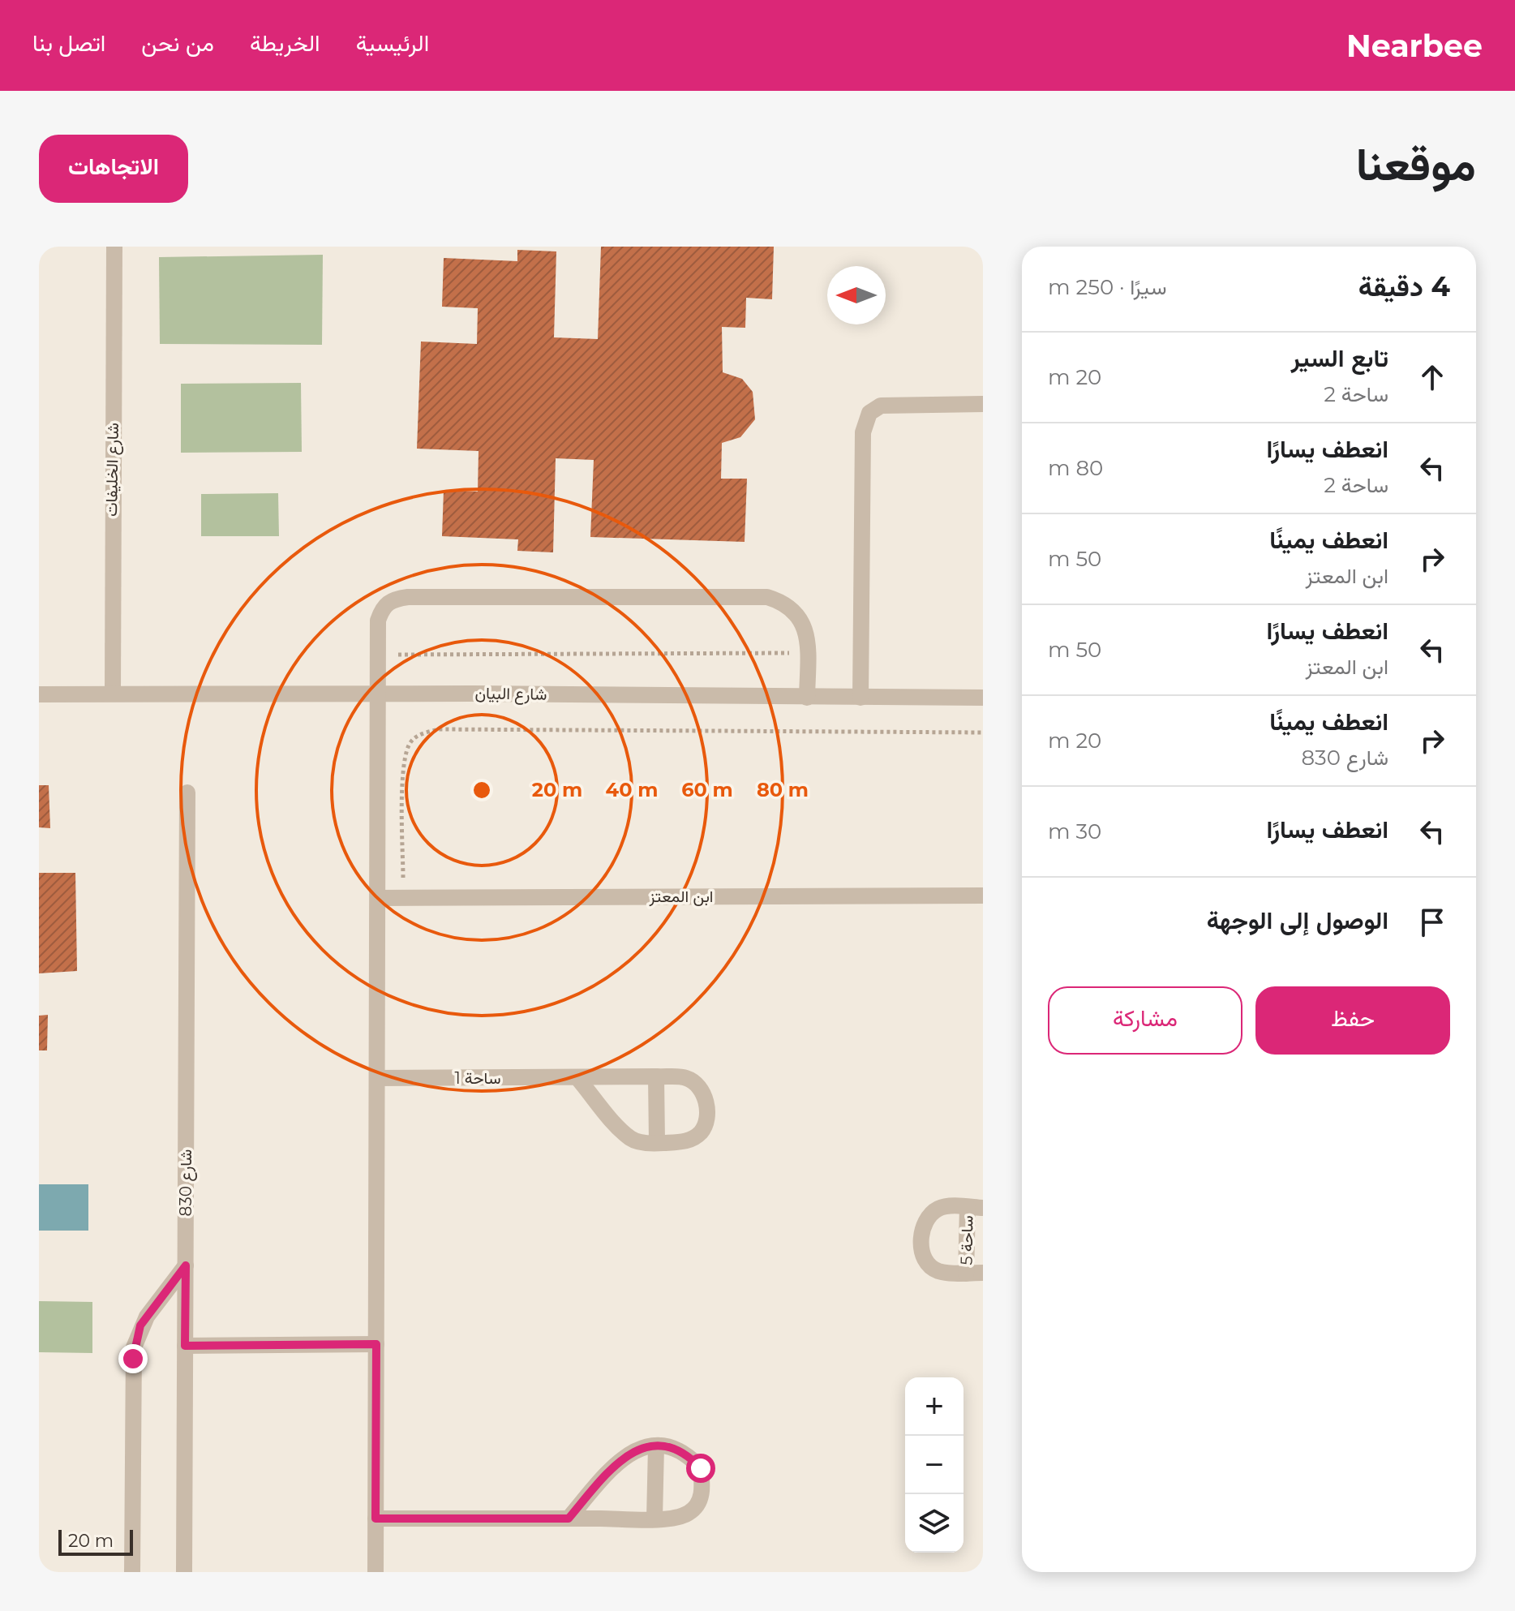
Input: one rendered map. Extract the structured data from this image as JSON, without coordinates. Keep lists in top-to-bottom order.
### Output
{
  "streets": {
    "street": [
      "شارع الخليفات",
      "شارع البيان",
      "ابن المعتز",
      "ساحة 1",
      "شارع 830",
      "ساحة 5"
    ]
  },
  "crossings": [
    ["شارع الخليفات", "شارع البيان"]
  ],
  "scale_bar": "20 m",
  "north": "left",
  "page": {
    "header": "Nearbee",
    "nav": [
      "الرئيسية",
      "الخريطة",
      "من نحن",
      "اتصل بنا"
    ],
    "title": "موقعنا",
    "buttons": [
      "الاتجاهات",
      ["حفظ", "مشاركة"]
    ],
    "heading": ["4 دقيقة", "سيرًا · 250 m"],
    "list": [
      ["تابع السير", "ساحة 2", "20 m"],
      ["انعطف يسارًا", "ساحة 2", "80 m"],
      ["انعطف يمينًا", "ابن المعتز", "50 m"],
      ["انعطف يسارًا", "ابن المعتز", "50 m"],
      ["انعطف يمينًا", "شارع 830", "20 m"],
      ["انعطف يسارًا", "30 m"],
      "الوصول إلى الوجهة"
    ],
    "map_buttons": ["+", "−"],
    "scale": "20 m"
  },
  "rings": [
    "20 m",
    "40 m",
    "60 m",
    "80 m"
  ]
}
